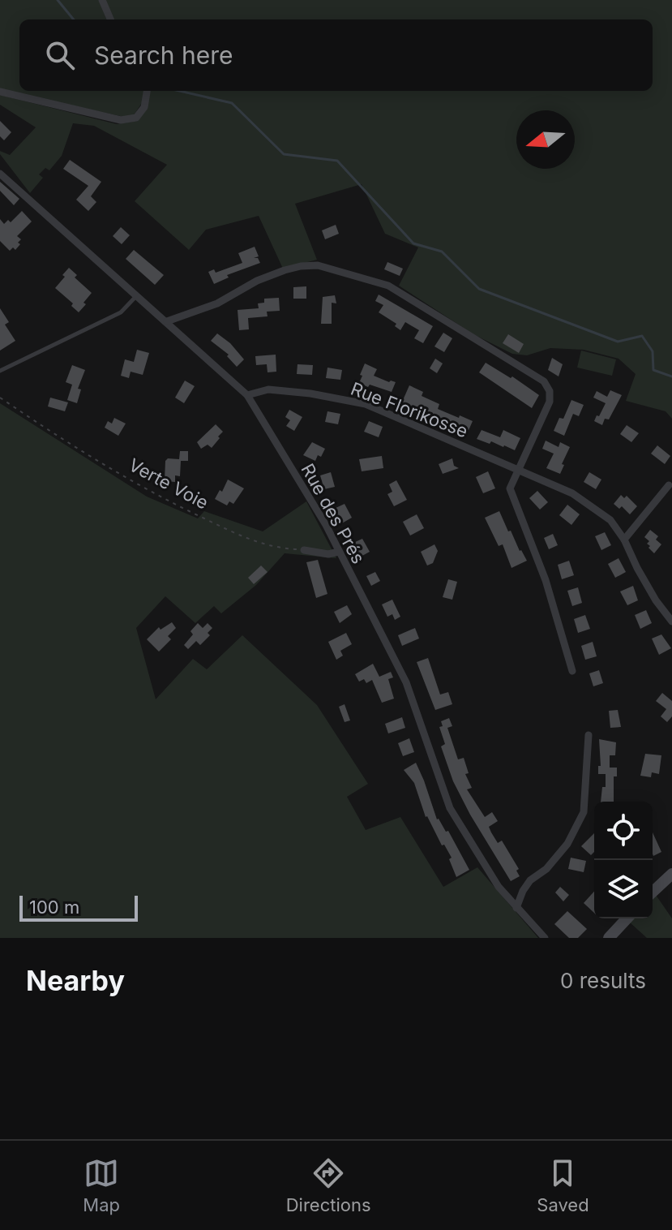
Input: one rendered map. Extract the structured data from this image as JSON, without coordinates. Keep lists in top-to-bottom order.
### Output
{
  "streets": {
    "street": ["Rue Florikosse", "Rue des Prés"],
    "path": ["Verte Voie"]
  },
  "crossings": [
    ["Rue Florikosse", "Rue des Prés"]
  ],
  "scale_bar": "100 m",
  "north": "left",
  "page": {
    "search": "Search here",
    "scale": "100 m",
    "heading": ["Nearby", "0 results"],
    "nav": ["Map", "Directions", "Saved"]
  }
}
